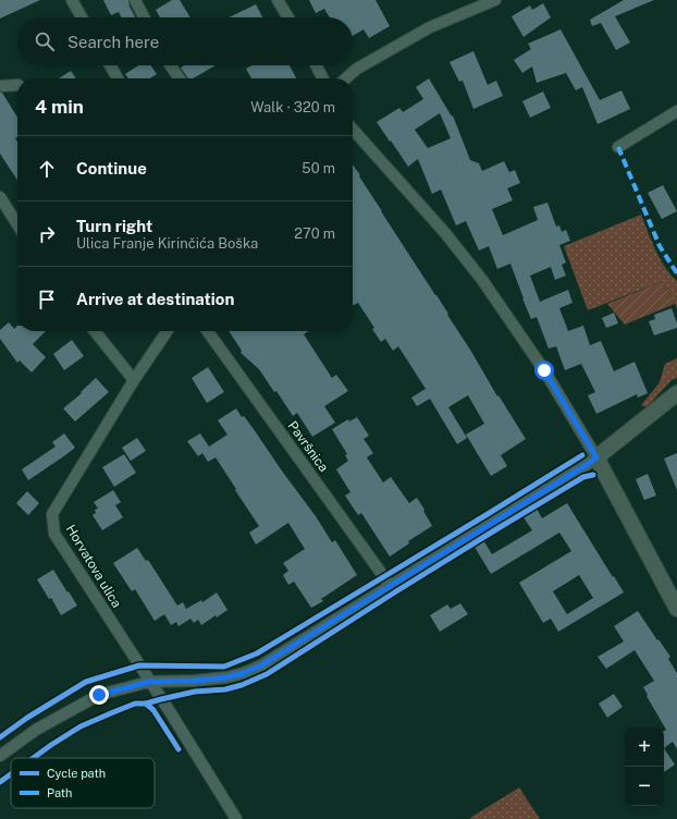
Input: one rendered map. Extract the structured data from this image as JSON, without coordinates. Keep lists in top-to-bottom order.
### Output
{
  "streets": {
    "street": ["Pavršnica", "Horvatova ulica"]
  },
  "legend": ["Cycle path", "Path"],
  "page": {
    "search": "Search here",
    "heading": ["4 min", "Walk · 320 m"],
    "list": [
      ["Continue", "50 m"],
      ["Turn right", "Ulica Franje Kirinčića Boška", "270 m"],
      "Arrive at destination"
    ],
    "map_buttons": ["+", "−"]
  }
}
